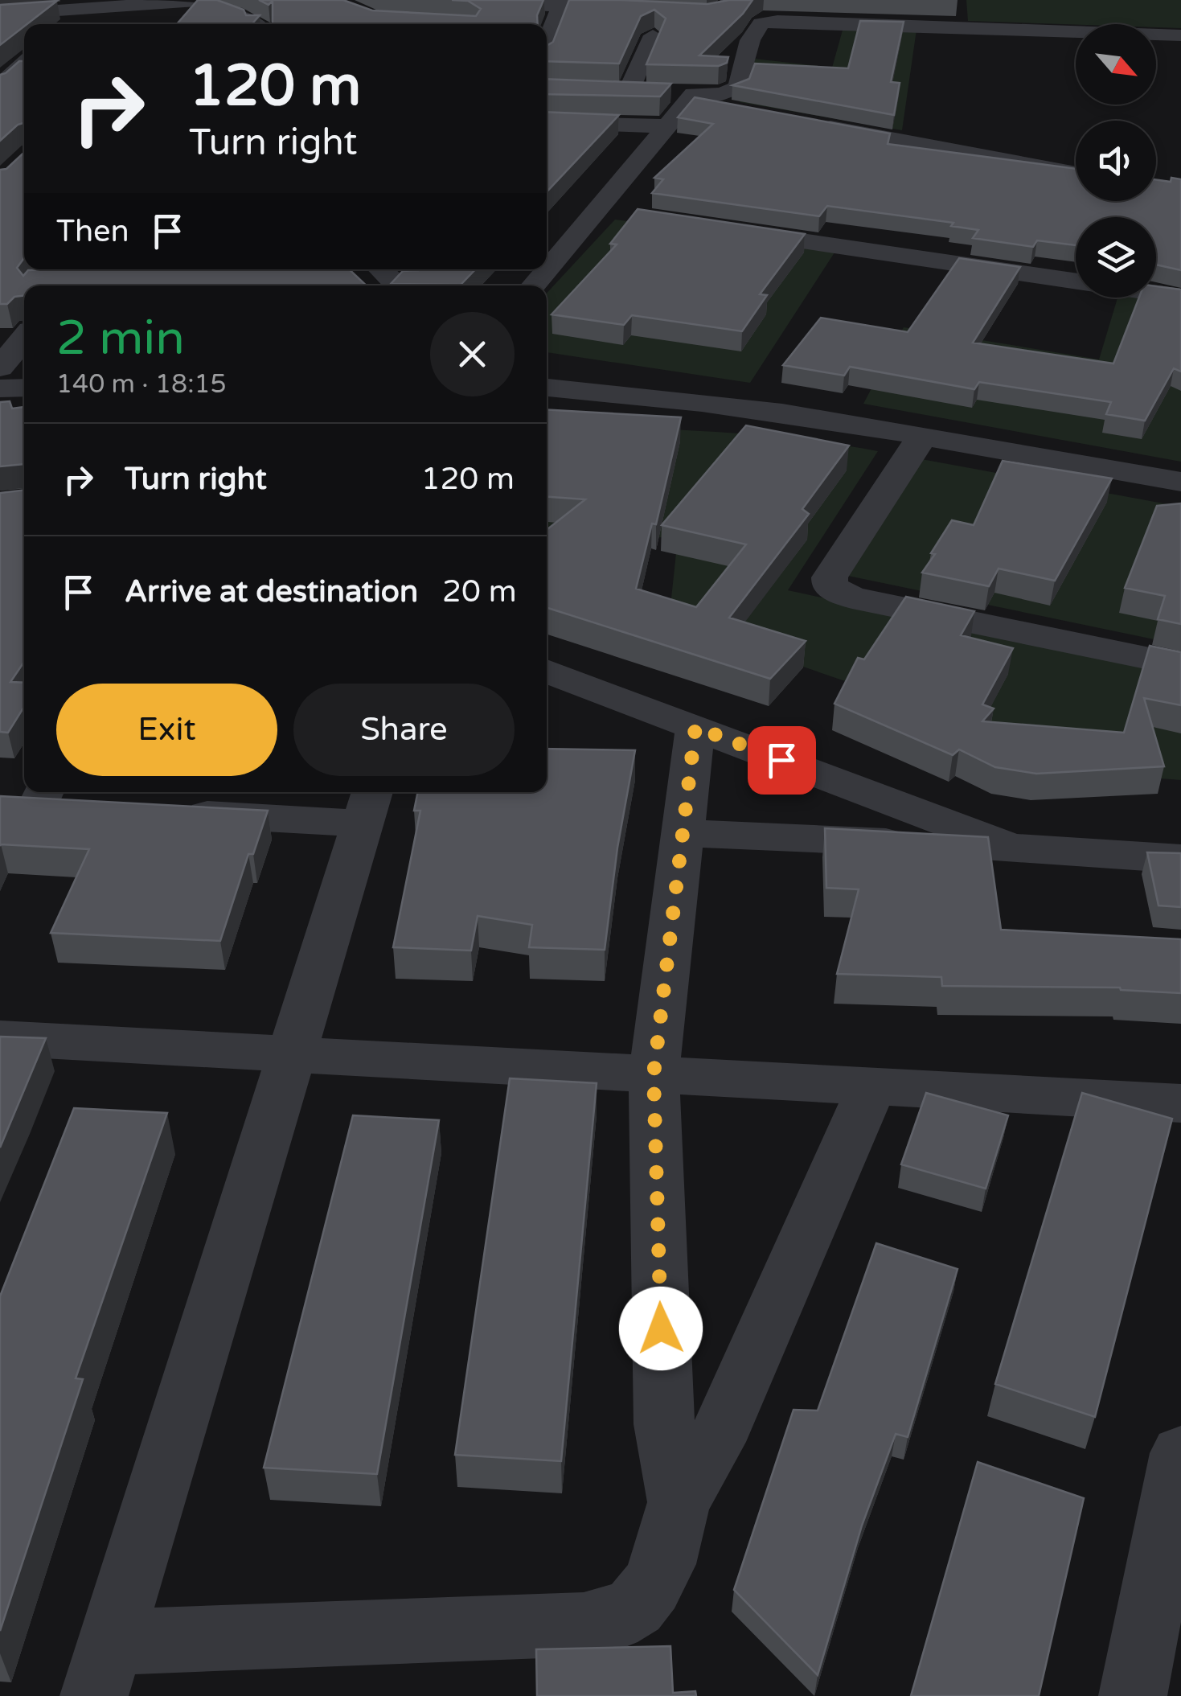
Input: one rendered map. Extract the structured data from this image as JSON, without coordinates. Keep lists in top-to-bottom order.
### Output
{
  "north": "bottom right",
  "page": {
    "turn": ["120 m", "Turn right"],
    "then": "Then",
    "heading": ["2 min", "140 m · 18:15"],
    "list": [
      {
        "name": "Turn right",
        "value": "120 m"
      },
      {
        "name": "Arrive at destination",
        "value": "20 m"
      }
    ],
    "buttons": ["Exit", "Share"]
  }
}
